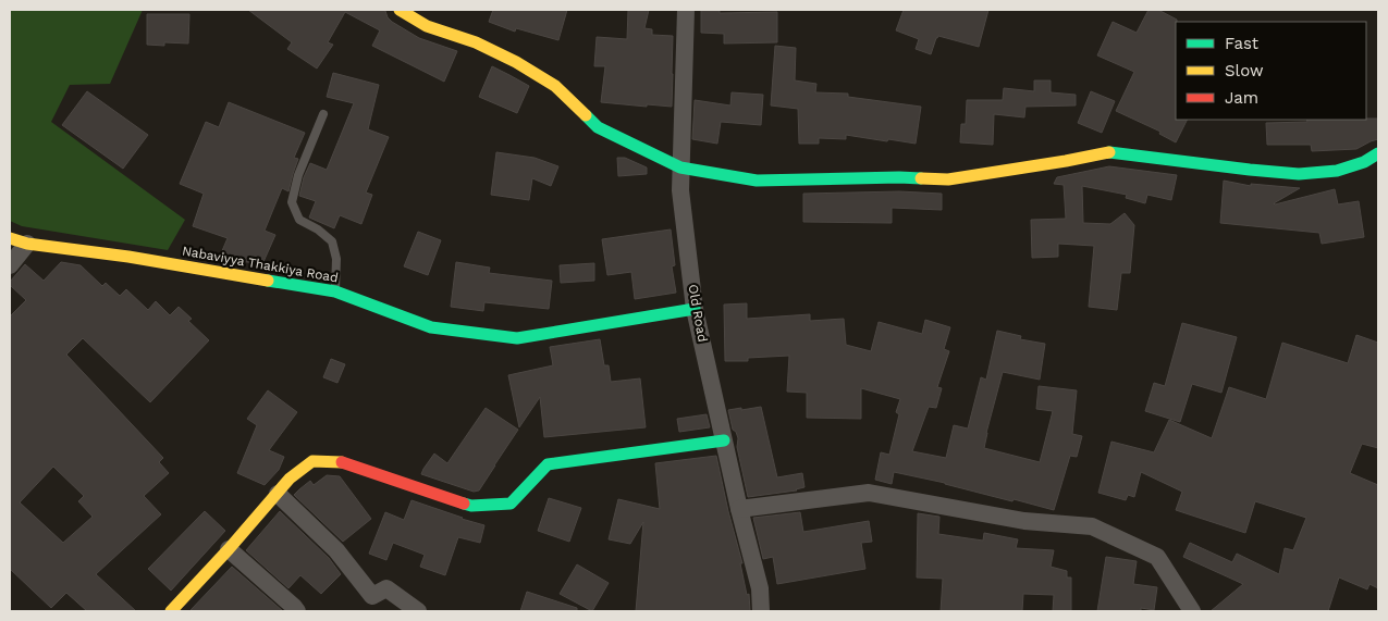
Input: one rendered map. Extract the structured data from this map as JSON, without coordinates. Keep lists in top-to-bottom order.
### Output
{
  "streets": {
    "street": ["Nabaviyya Thakkiya Road", "Old Road"]
  },
  "crossings": [
    ["Nabaviyya Thakkiya Road", "Old Road"]
  ],
  "legend": ["Fast", "Slow", "Jam"]
}
